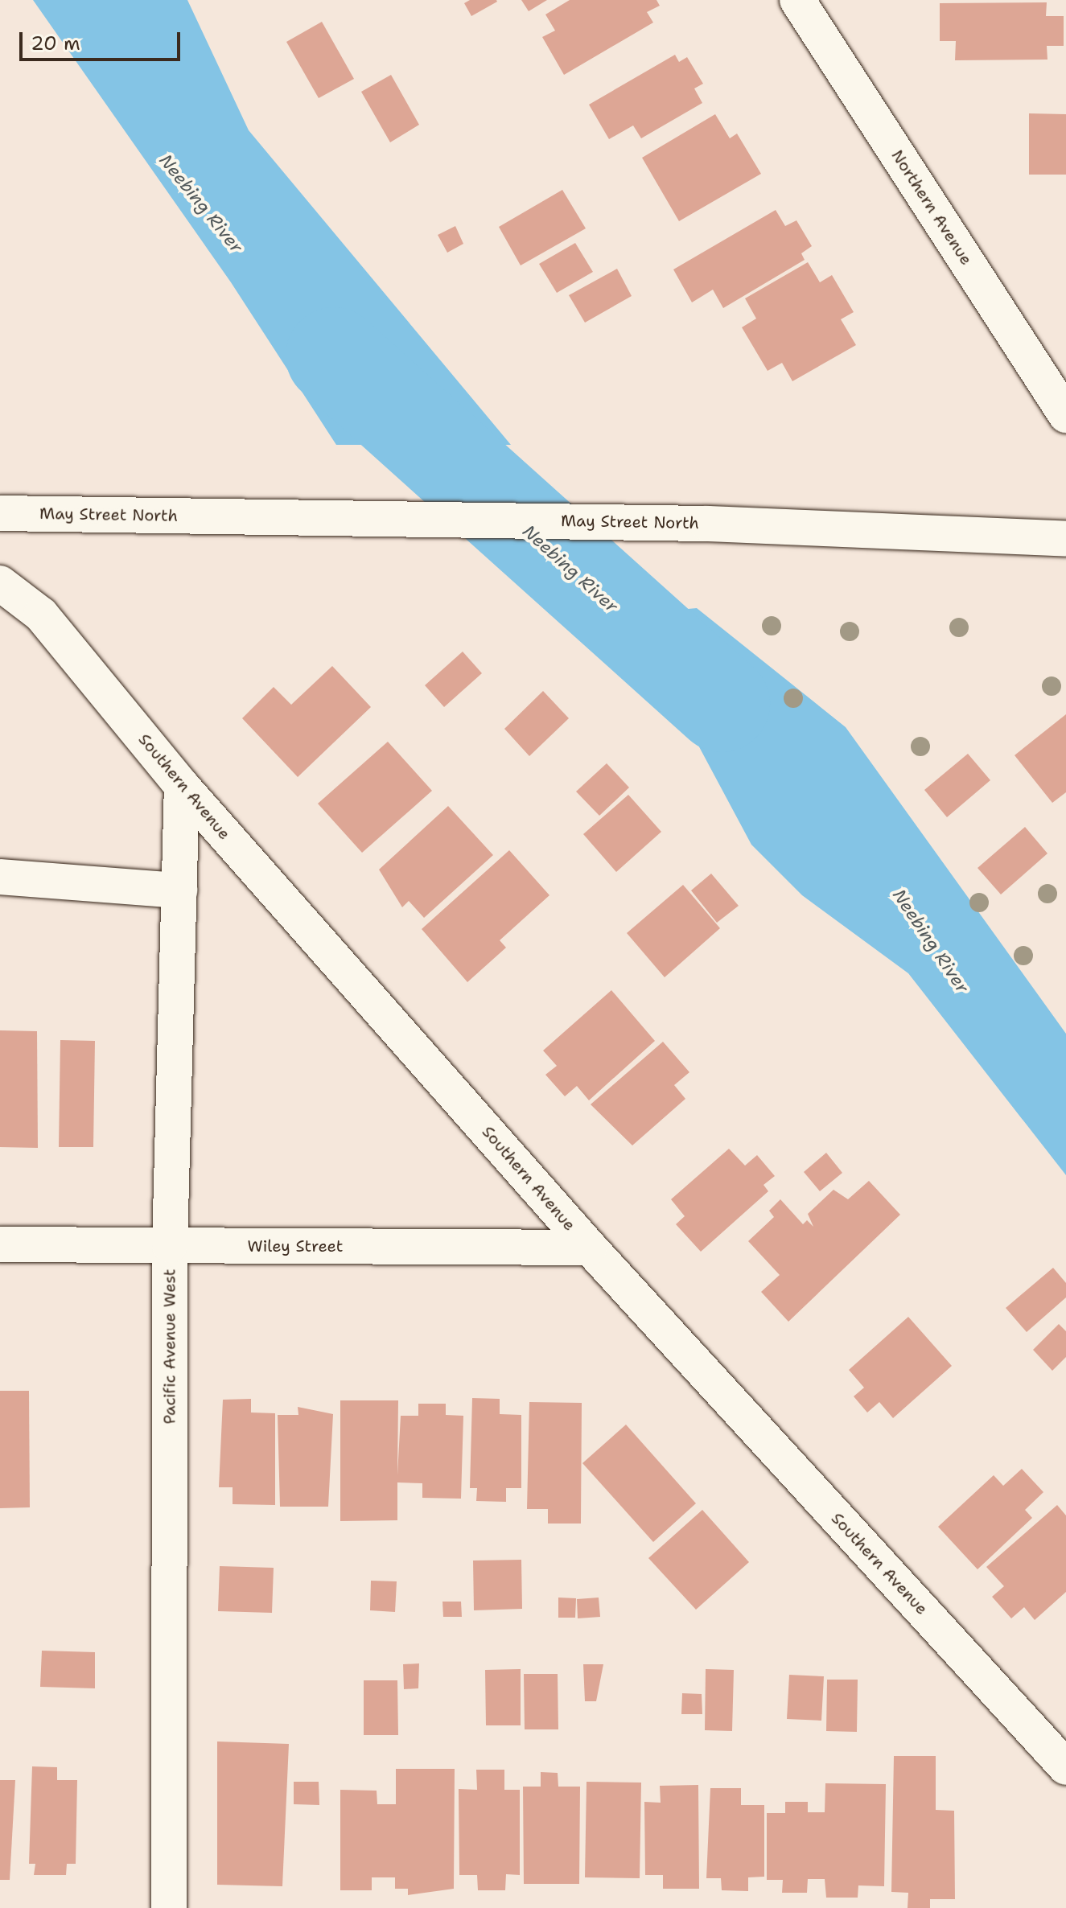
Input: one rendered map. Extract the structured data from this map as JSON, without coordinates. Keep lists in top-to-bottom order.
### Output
{
  "streets": {
    "street": [
      "Northern Avenue",
      "May Street North",
      "Southern Avenue",
      "Wiley Street",
      "Pacific Avenue West"
    ]
  },
  "crossings": [
    ["Southern Avenue", "Wiley Street"],
    ["Southern Avenue", "Pacific Avenue West"],
    ["Wiley Street", "Pacific Avenue West"]
  ],
  "water": ["Neebing River"],
  "scale_bar": "20 m"
}
